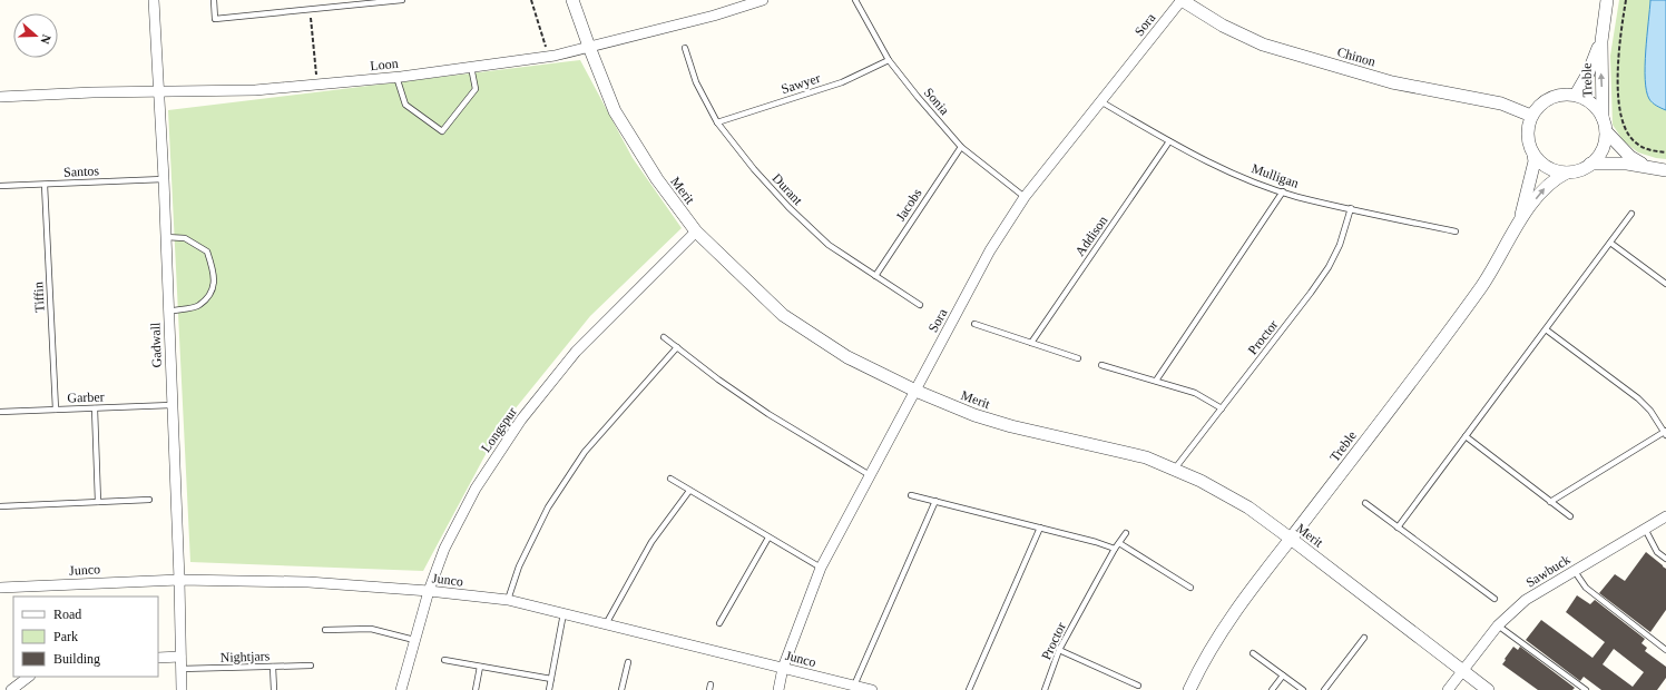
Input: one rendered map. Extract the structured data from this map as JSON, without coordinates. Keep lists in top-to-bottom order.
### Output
{
  "streets": {
    "street": [
      "Sora",
      "Chinon",
      "Loon",
      "Treble",
      "Merit",
      "Gadwall",
      "Longspur",
      "Junco",
      "Sawbuck"
    ],
    "lane": [
      "Sawyer",
      "Sonia",
      "Santos",
      "Mulligan",
      "Durant",
      "Jacobs",
      "Addison",
      "Tiffin",
      "Proctor",
      "Garber",
      "Nightjars"
    ]
  },
  "crossings": [
    ["Sora", "Chinon"],
    ["Sora", "Sonia"],
    ["Sora", "Mulligan"],
    ["Sora", "Merit"],
    ["Sora", "Junco"],
    ["Chinon", "Treble"],
    ["Loon", "Merit"],
    ["Loon", "Gadwall"],
    ["Treble", "Merit"],
    ["Sawyer", "Sonia"],
    ["Sawyer", "Durant"],
    ["Sonia", "Jacobs"],
    ["Santos", "Tiffin"],
    ["Santos", "Gadwall"],
    ["Mulligan", "Addison"],
    ["Mulligan", "Proctor"],
    ["Durant", "Jacobs"],
    ["Merit", "Proctor"],
    ["Merit", "Longspur"],
    ["Merit", "Sawbuck"],
    ["Tiffin", "Garber"],
    ["Gadwall", "Garber"],
    ["Gadwall", "Junco"],
    ["Gadwall", "Nightjars"],
    ["Longspur", "Junco"]
  ],
  "legend": ["Road", "Park", "Building"],
  "north": "right"
}
